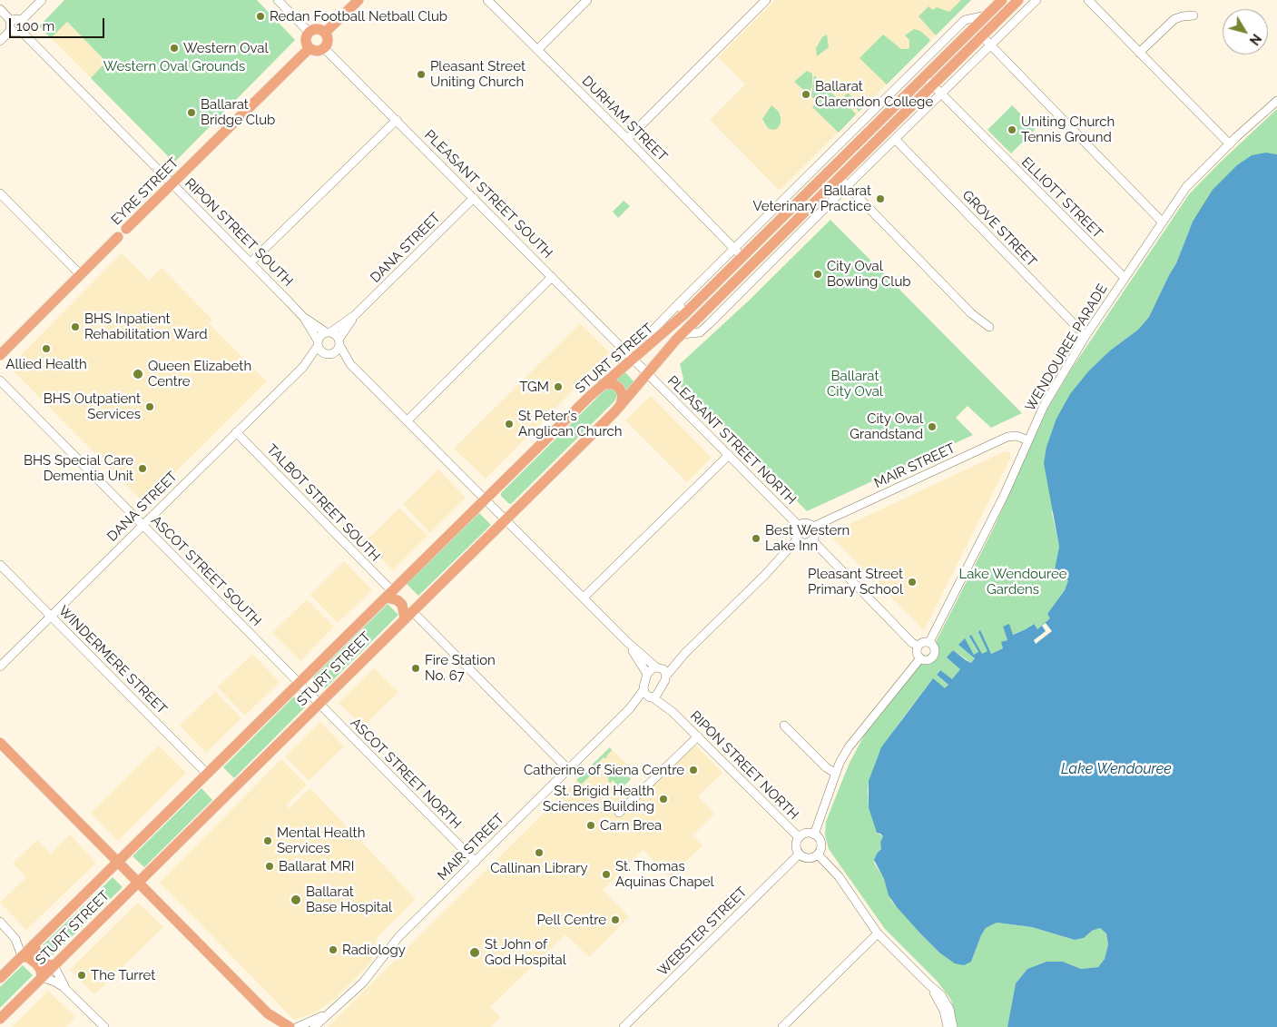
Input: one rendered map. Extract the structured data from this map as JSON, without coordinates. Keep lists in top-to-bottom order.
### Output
{
  "streets": {
    "main road": ["EYRE STREET", "STURT STREET"],
    "street": [
      "DURHAM STREET",
      "PLEASANT STREET SOUTH",
      "ELLIOTT STREET",
      "GROVE STREET",
      "RIPON STREET SOUTH",
      "DANA STREET",
      "WENDOUREE PARADE",
      "PLEASANT STREET NORTH",
      "MAIR STREET",
      "TALBOT STREET SOUTH",
      "ASCOT STREET SOUTH",
      "WINDERMERE STREET",
      "RIPON STREET NORTH",
      "ASCOT STREET NORTH",
      "WEBSTER STREET"
    ]
  },
  "crossings": [
    ["DURHAM STREET", "STURT STREET"],
    ["EYRE STREET", "PLEASANT STREET SOUTH"],
    ["EYRE STREET", "RIPON STREET SOUTH"],
    ["PLEASANT STREET SOUTH", "DANA STREET"],
    ["PLEASANT STREET SOUTH", "STURT STREET"],
    ["PLEASANT STREET SOUTH", "PLEASANT STREET NORTH"],
    ["ELLIOTT STREET", "WENDOUREE PARADE"],
    ["ELLIOTT STREET", "STURT STREET"],
    ["GROVE STREET", "WENDOUREE PARADE"],
    ["RIPON STREET SOUTH", "DANA STREET"],
    ["DANA STREET", "TALBOT STREET SOUTH"],
    ["DANA STREET", "ASCOT STREET SOUTH"],
    ["DANA STREET", "WINDERMERE STREET"],
    ["WENDOUREE PARADE", "MAIR STREET"],
    ["STURT STREET", "PLEASANT STREET NORTH"],
    ["STURT STREET", "TALBOT STREET SOUTH"],
    ["STURT STREET", "ASCOT STREET SOUTH"],
    ["STURT STREET", "WINDERMERE STREET"],
    ["STURT STREET", "ASCOT STREET NORTH"],
    ["PLEASANT STREET NORTH", "MAIR STREET"],
    ["MAIR STREET", "RIPON STREET NORTH"],
    ["MAIR STREET", "ASCOT STREET NORTH"],
    ["ASCOT STREET SOUTH", "ASCOT STREET NORTH"],
    ["RIPON STREET NORTH", "WEBSTER STREET"]
  ],
  "water": ["Lake Wendouree"],
  "parks": ["Western Oval Grounds", "Ballarat City Oval", "Lake Wendouree Gardens"],
  "places": [
    "Redan Football Netball Club",
    "Western Oval",
    "Pleasant Street Uniting Church",
    "Ballarat Clarendon College",
    "Ballarat Bridge Club",
    "Uniting Church Tennis Ground",
    "Ballarat Veterinary Practice",
    "City Oval Bowling Club",
    "BHS Inpatient Rehabilitation Ward",
    "Allied Health",
    "Queen Elizabeth Centre",
    "TGM",
    "BHS Outpatient Services",
    "St Peter's Anglican Church",
    "City Oval Grandstand",
    "BHS Special Care Dementia Unit",
    "Best Western Lake Inn",
    "Pleasant Street Primary School",
    "Fire Station No. 67",
    "Catherine of Siena Centre",
    "St. Brigid Health Sciences Building",
    "Carn Brea",
    "Mental Health Services",
    "Callinan Library",
    "Ballarat MRI",
    "St. Thomas Aquinas Chapel",
    "Ballarat Base Hospital",
    "Pell Centre",
    "Radiology",
    "St John of God Hospital",
    "The Turret"
  ],
  "scale_bar": "100 m",
  "north": "bottom right"
}
